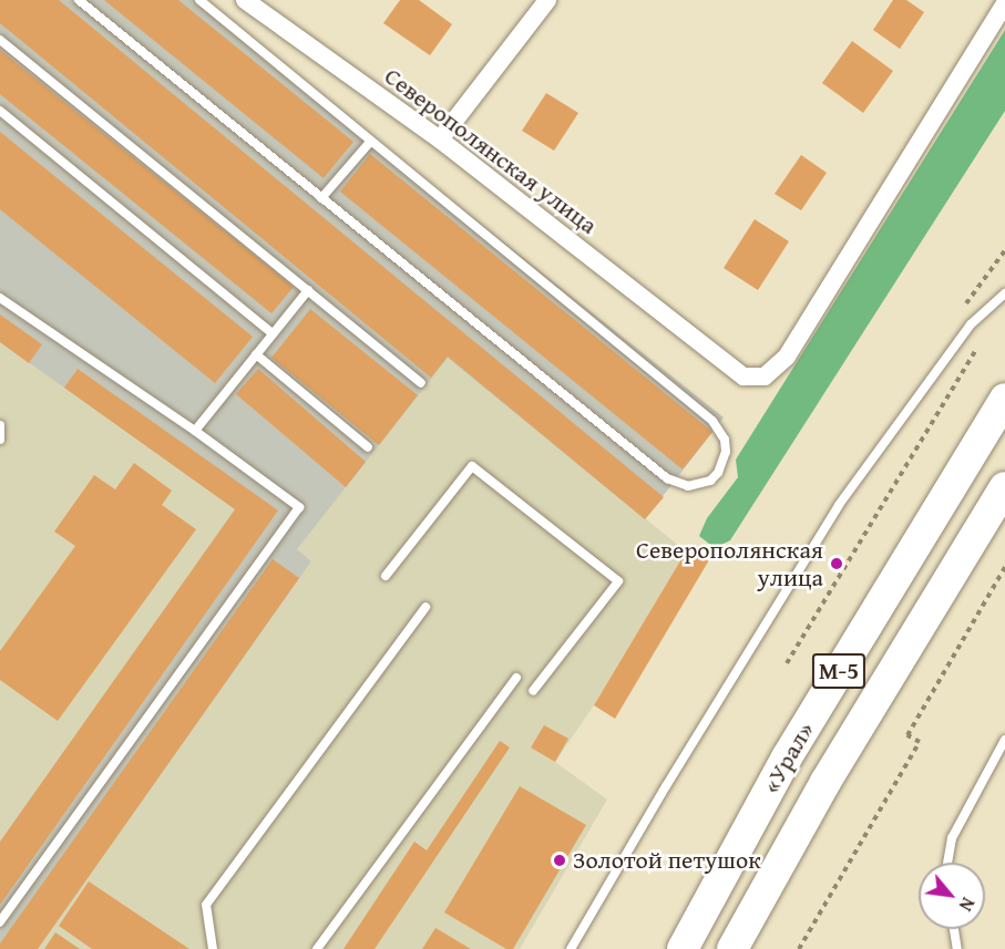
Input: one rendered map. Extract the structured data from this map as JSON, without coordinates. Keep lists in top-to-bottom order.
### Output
{
  "streets": {
    "highway": ["М-5", "«Урал»"],
    "street": ["Северополянская улица"]
  },
  "places": ["Северополянская улица", "Золотой петушок"],
  "north": "bottom right"
}
